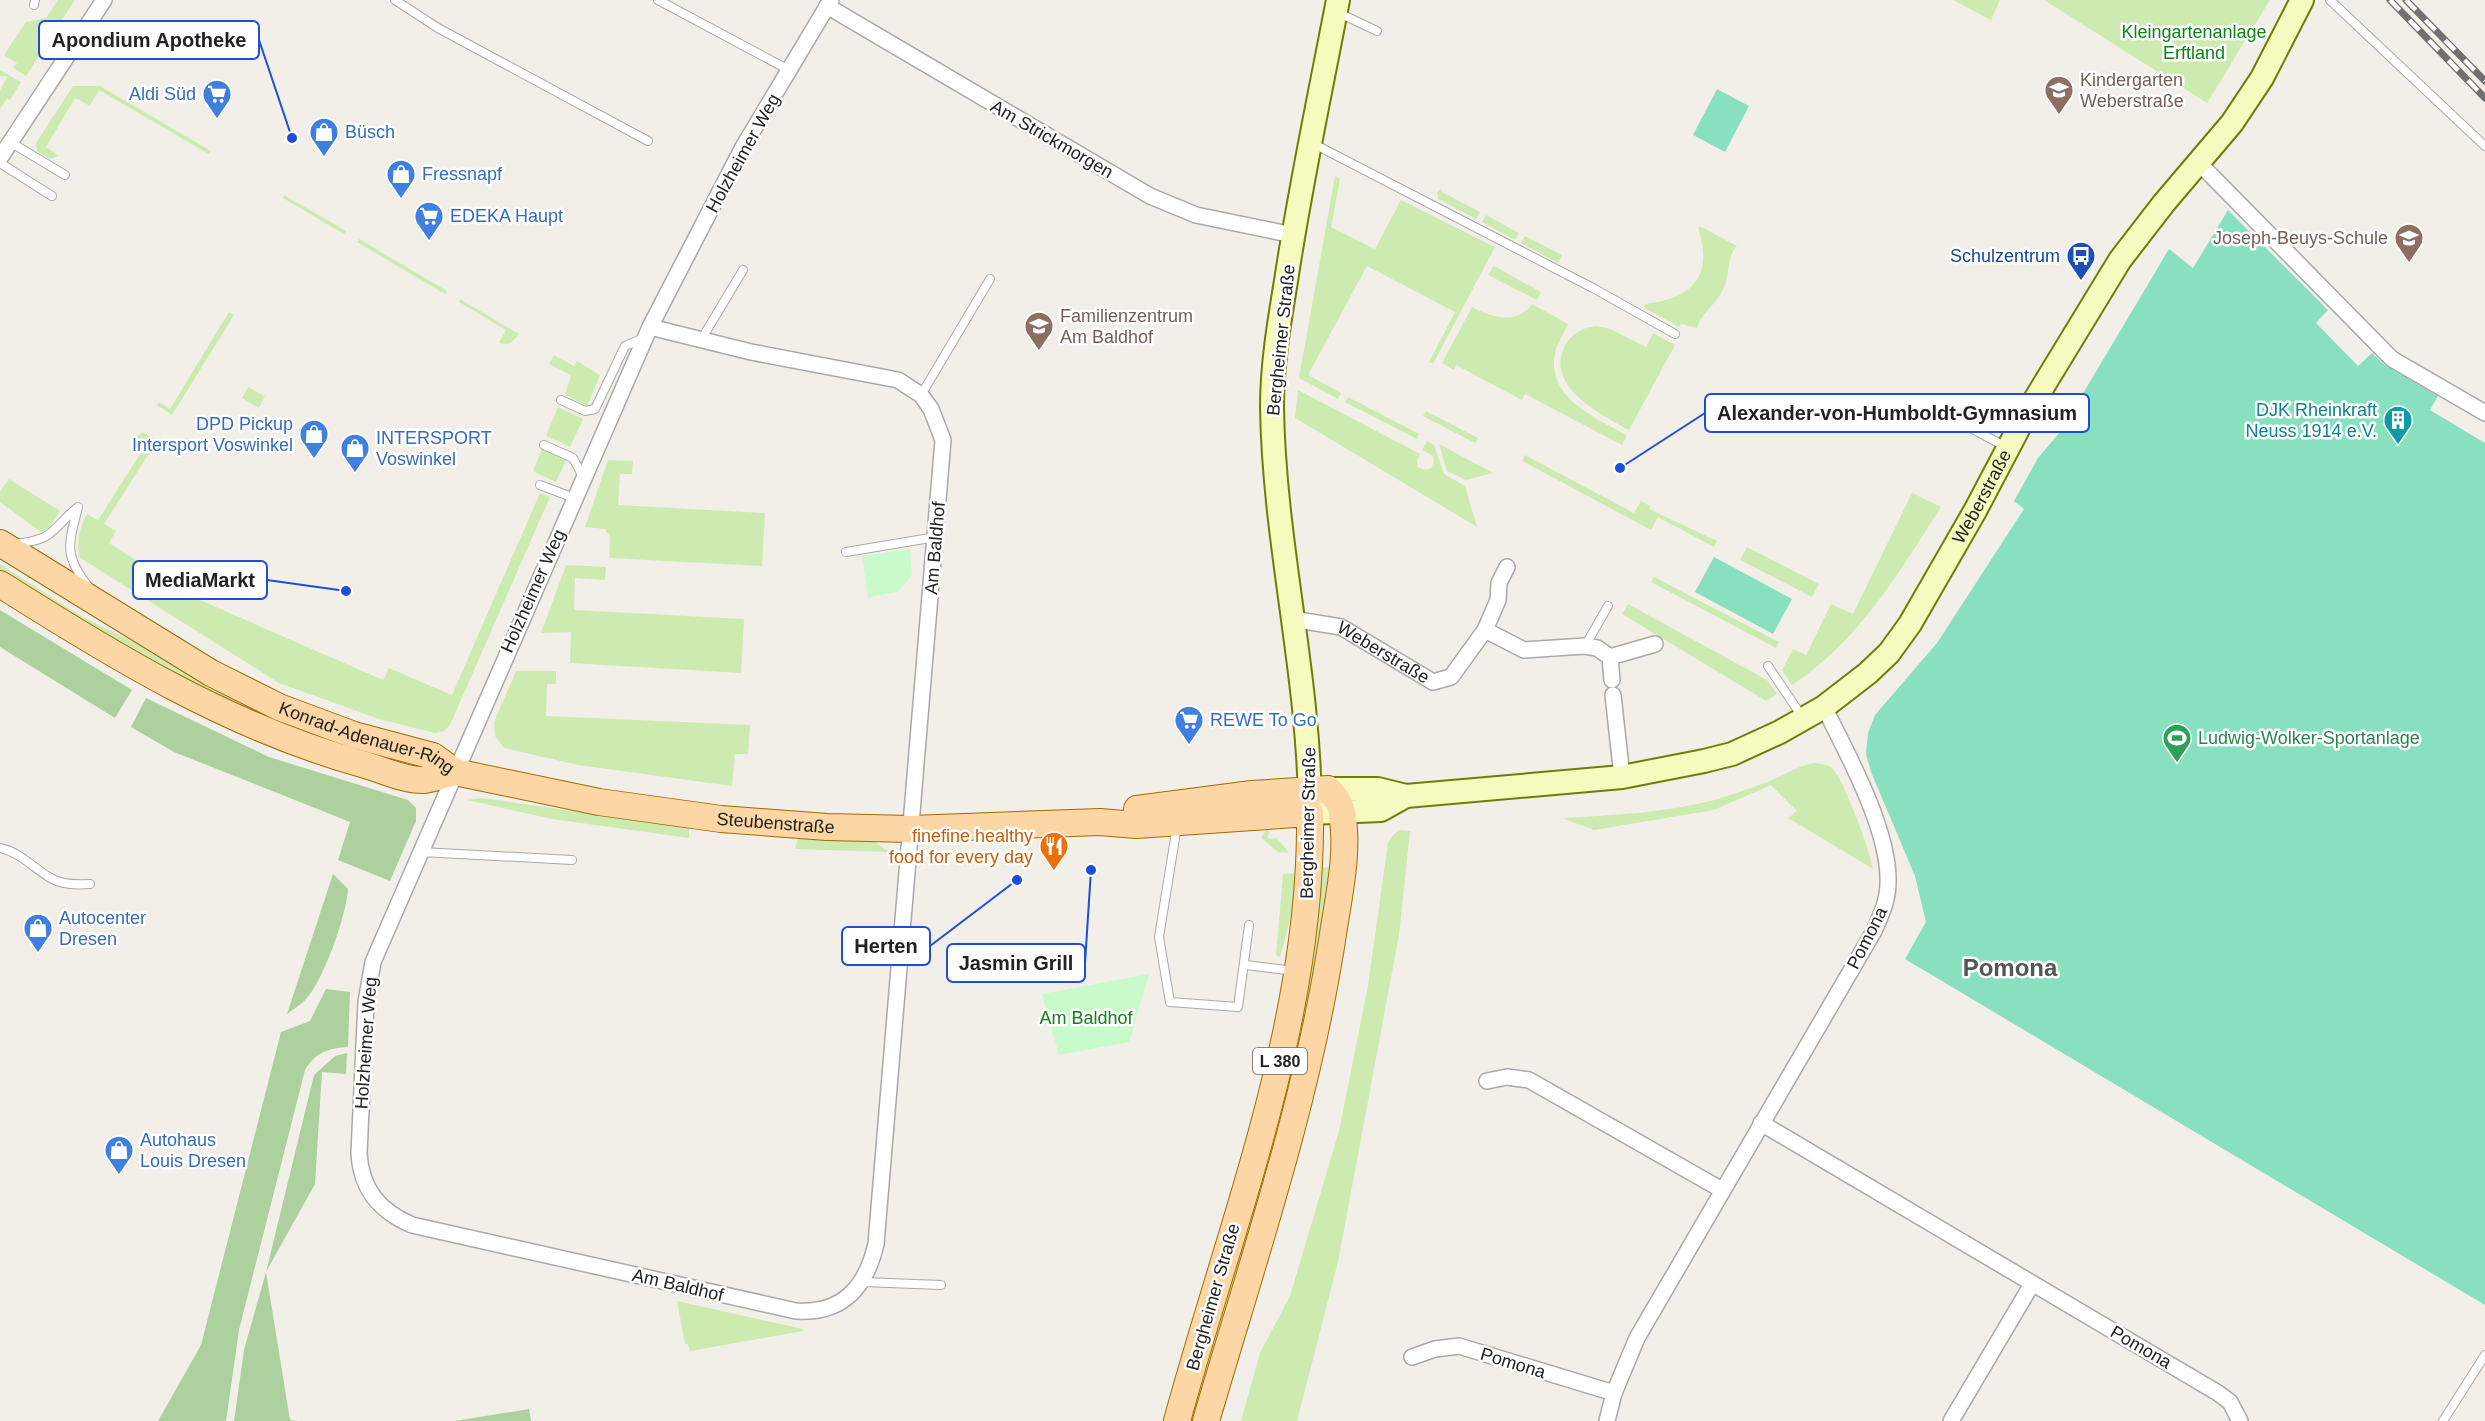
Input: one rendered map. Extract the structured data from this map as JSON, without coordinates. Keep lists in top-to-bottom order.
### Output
{
  "streets": {
    "main road": [
      "Bergheimer Straße",
      "Weberstraße",
      "Konrad-Adenauer-Ring",
      "Steubenstraße",
      "L 380"
    ],
    "street": [
      "Am Strickmorgen",
      "Holzheimer Weg",
      "Am Baldhof",
      "Pomona"
    ]
  },
  "crossings": [
    ["Am Strickmorgen", "Holzheimer Weg"],
    ["Am Strickmorgen", "Bergheimer Straße"],
    ["Holzheimer Weg", "Am Baldhof"],
    ["Holzheimer Weg", "Konrad-Adenauer-Ring"],
    ["Holzheimer Weg", "Steubenstraße"],
    ["Bergheimer Straße", "Weberstraße"],
    ["Bergheimer Straße", "Steubenstraße"],
    ["Weberstraße", "Steubenstraße"],
    ["Weberstraße", "Pomona"],
    ["Am Baldhof", "Steubenstraße"],
    ["Konrad-Adenauer-Ring", "Steubenstraße"]
  ],
  "districts": ["Pomona"],
  "parks": ["Kleingartenanlage Erftland", "Am Baldhof"],
  "places": {
    "school or university": ["Kindergarten Weberstraße", "Joseph-Beuys-Schule", "Familienzentrum Am Baldhof"],
    "supermarket": ["Aldi Süd", "EDEKA Haupt", "REWE To Go"],
    "other": [
      "Apondium Apotheke",
      "Alexander-von-Humboldt-Gymnasium",
      "MediaMarkt",
      "Jasmin Grill",
      "Herten"
    ],
    "shop": [
      "Büsch",
      "Fressnapf",
      "DPD Pickup Intersport Voswinkel",
      "INTERSPORT Voswinkel",
      "Autocenter Dresen",
      "Autohaus Louis Dresen"
    ],
    "bus stop": ["Schulzentrum"],
    "building": ["DJK Rheinkraft Neuss 1914 e.V."],
    "sports": ["Ludwig-Wolker-Sportanlage"],
    "restaurant": ["finefine healthy food for every day"]
  }
}
